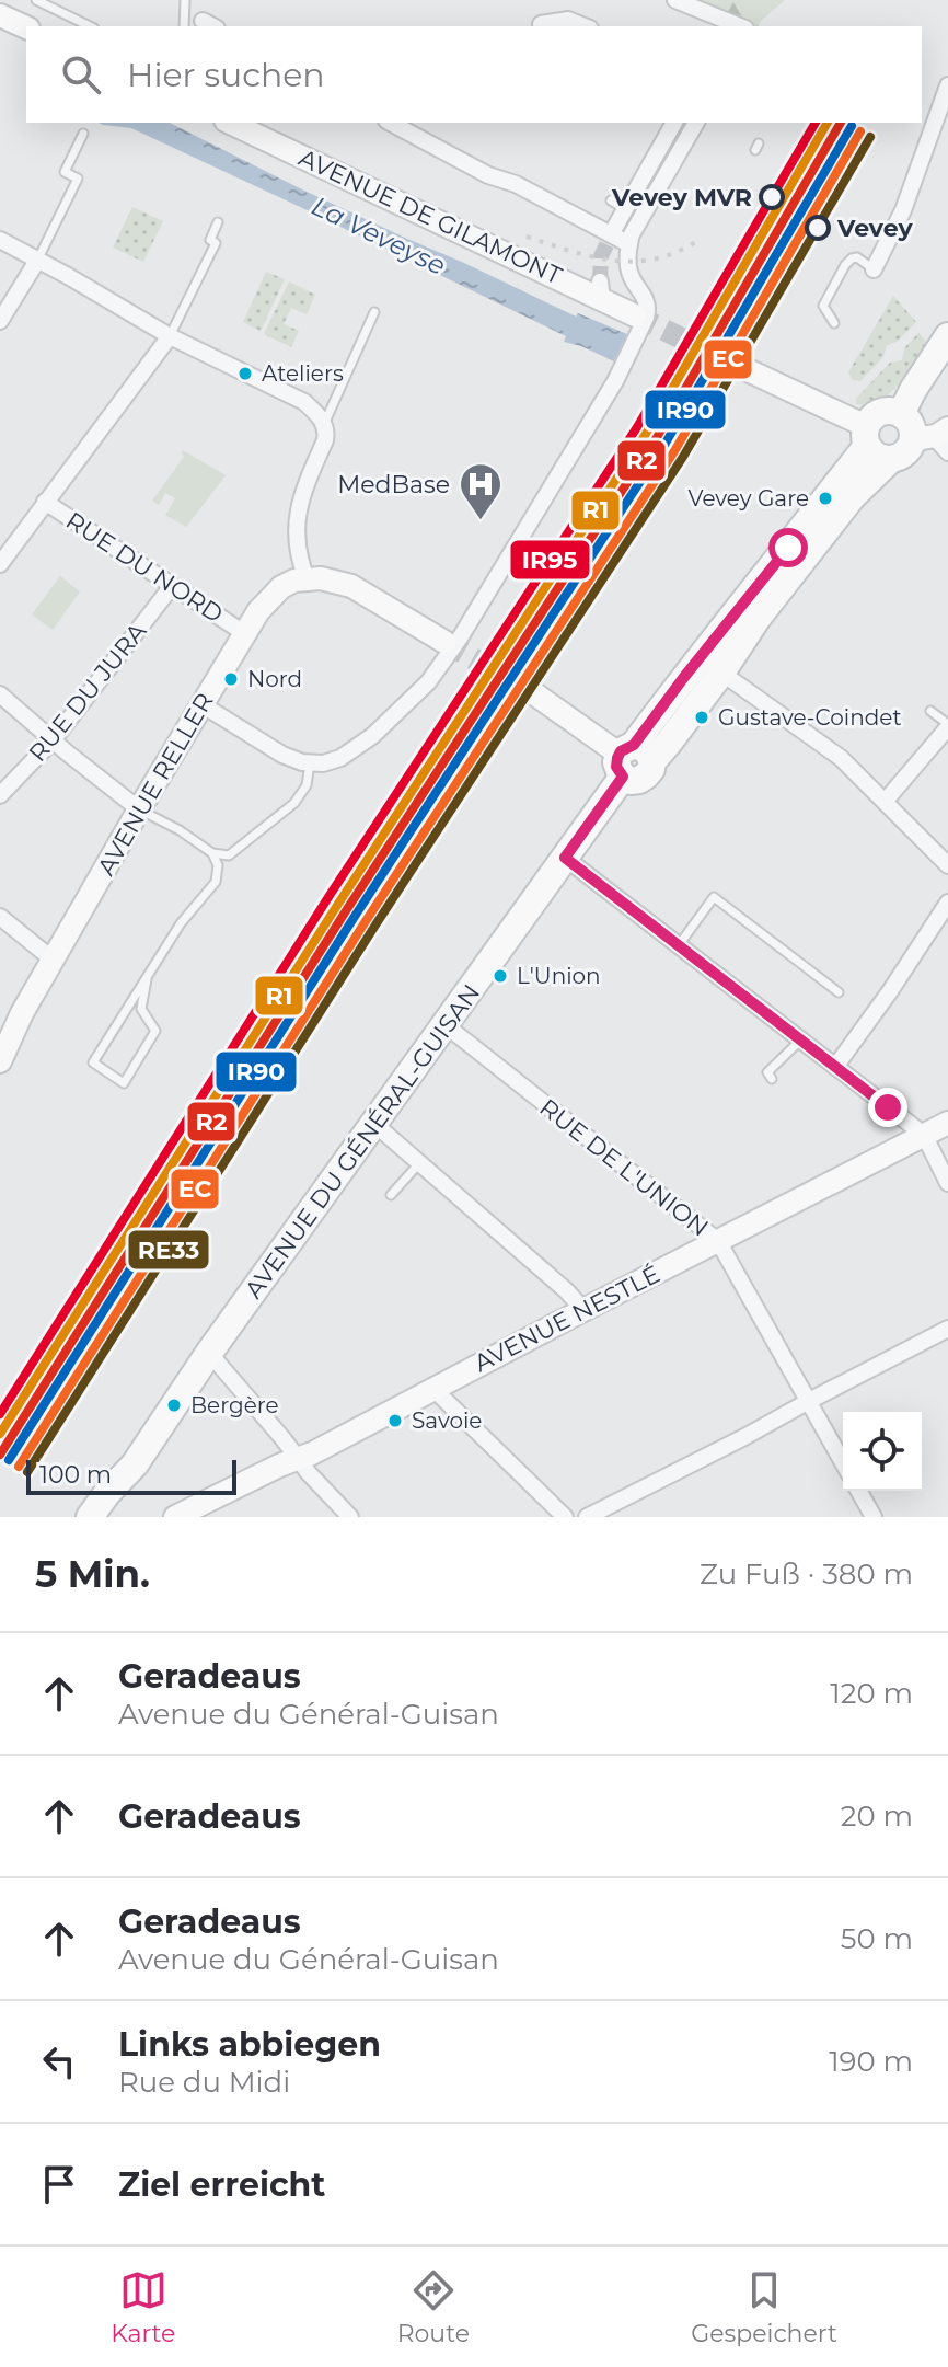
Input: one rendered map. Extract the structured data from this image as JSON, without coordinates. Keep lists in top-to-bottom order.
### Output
{
  "streets": {
    "main road": ["AVENUE DU GÉNÉRAL-GUISAN"],
    "street": [
      "AVENUE DE GILAMONT",
      "RUE DU NORD",
      "RUE DU JURA",
      "AVENUE RELLER",
      "RUE DE L'UNION",
      "AVENUE NESTLÉ"
    ]
  },
  "crossings": [
    ["RUE DU NORD", "RUE DU JURA"],
    ["RUE DU NORD", "AVENUE RELLER"],
    ["AVENUE DU GÉNÉRAL-GUISAN", "RUE DE L'UNION"],
    ["RUE DE L'UNION", "AVENUE NESTLÉ"]
  ],
  "water": ["La Veveyse"],
  "places": {
    "other": [
      "Vevey MVR",
      "Vevey",
      "Ateliers",
      "Vevey Gare",
      "Nord",
      "Gustave-Coindet",
      "L'Union",
      "Bergère",
      "Savoie"
    ],
    "hospital": ["MedBase"]
  },
  "lines": [
    "transit line R2",
    "transit line R1",
    "transit line IR95",
    "transit line IR90",
    "transit line EC",
    "transit line RE33"
  ],
  "scale_bar": "100 m",
  "page": {
    "search": "Hier suchen",
    "scale": "100 m",
    "heading": ["5 Min.", "Zu Fuß · 380 m"],
    "list": [
      ["Geradeaus", "Avenue du Général-Guisan", "120 m"],
      ["Geradeaus", "20 m"],
      ["Geradeaus", "Avenue du Général-Guisan", "50 m"],
      ["Links abbiegen", "Rue du Midi", "190 m"],
      "Ziel erreicht"
    ],
    "nav": ["Karte", "Route", "Gespeichert"]
  }
}
